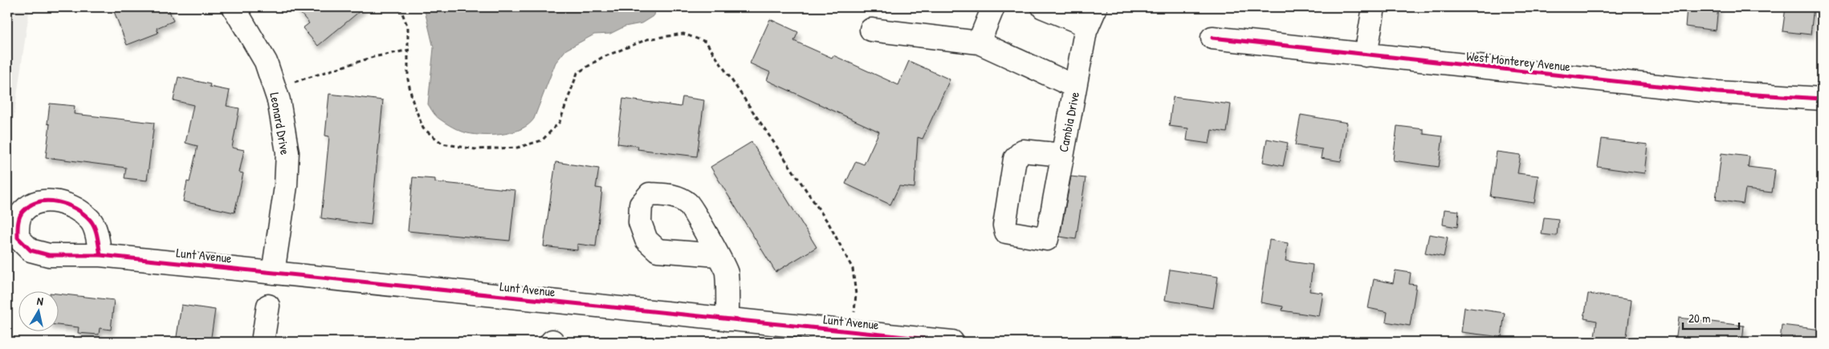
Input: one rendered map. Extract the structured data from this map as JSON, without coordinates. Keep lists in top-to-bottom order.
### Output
{
  "streets": {
    "street": [
      "West Monterey Avenue",
      "Cambia Drive",
      "Leonard Drive",
      "Lunt Avenue"
    ]
  },
  "crossings": [
    ["Leonard Drive", "Lunt Avenue"]
  ],
  "scale_bar": "20 m",
  "north": "top"
}
